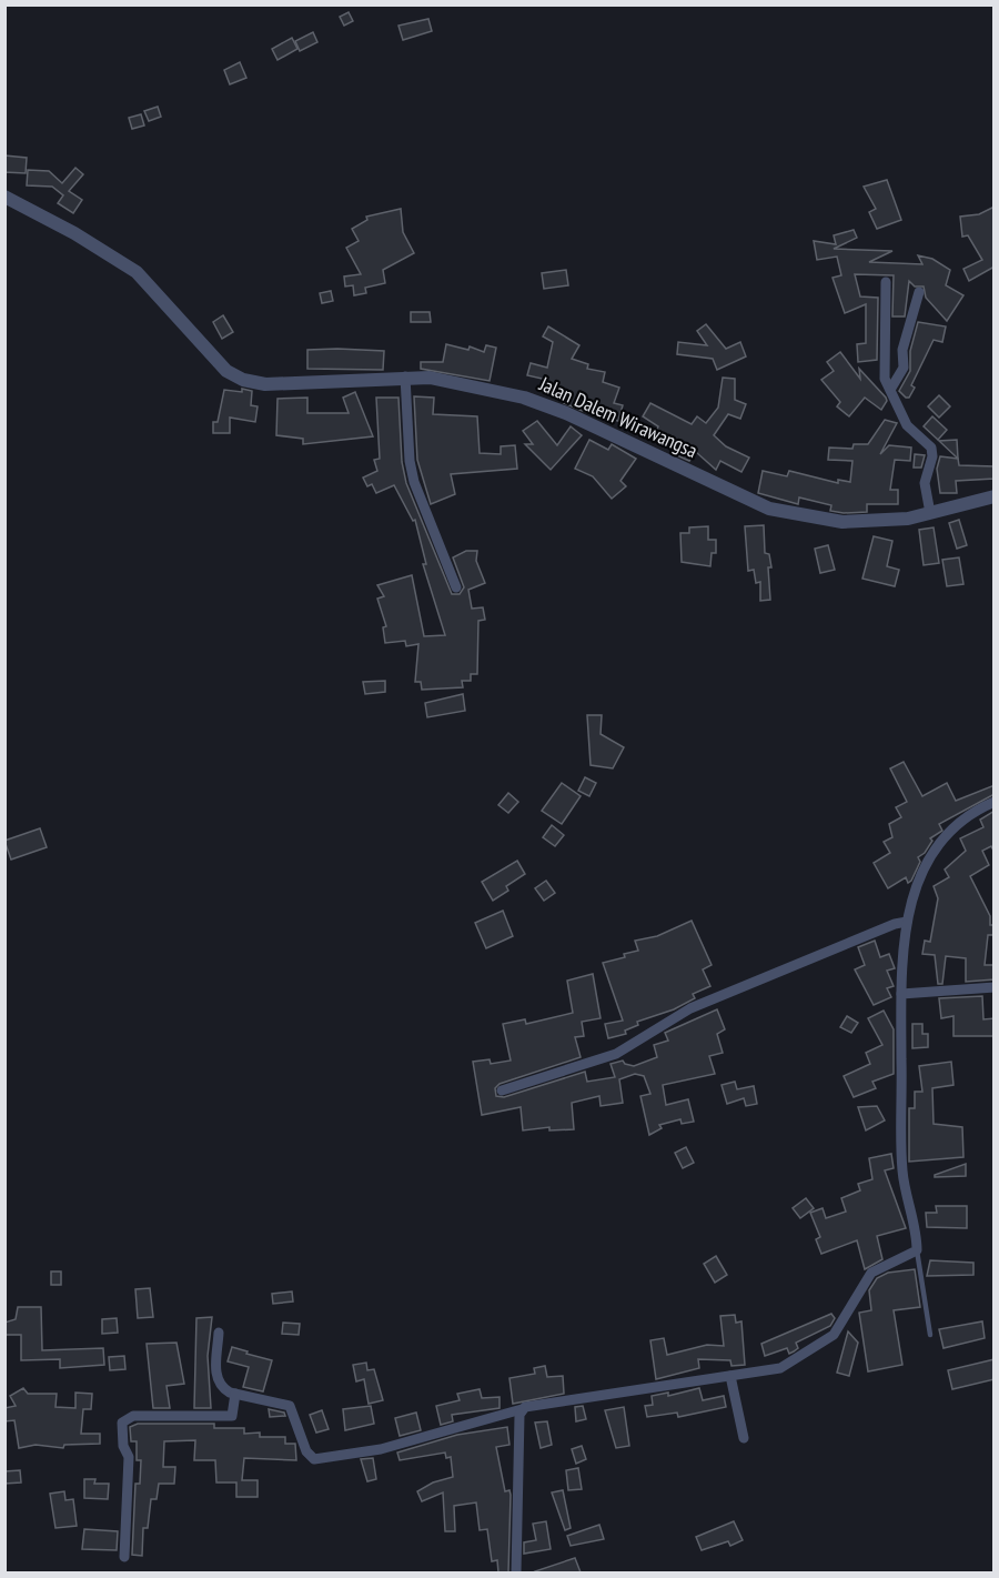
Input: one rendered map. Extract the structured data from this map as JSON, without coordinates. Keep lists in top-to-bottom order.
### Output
{
  "streets": {
    "street": ["Jalan Dalem Wirawangsa"]
  }
}
